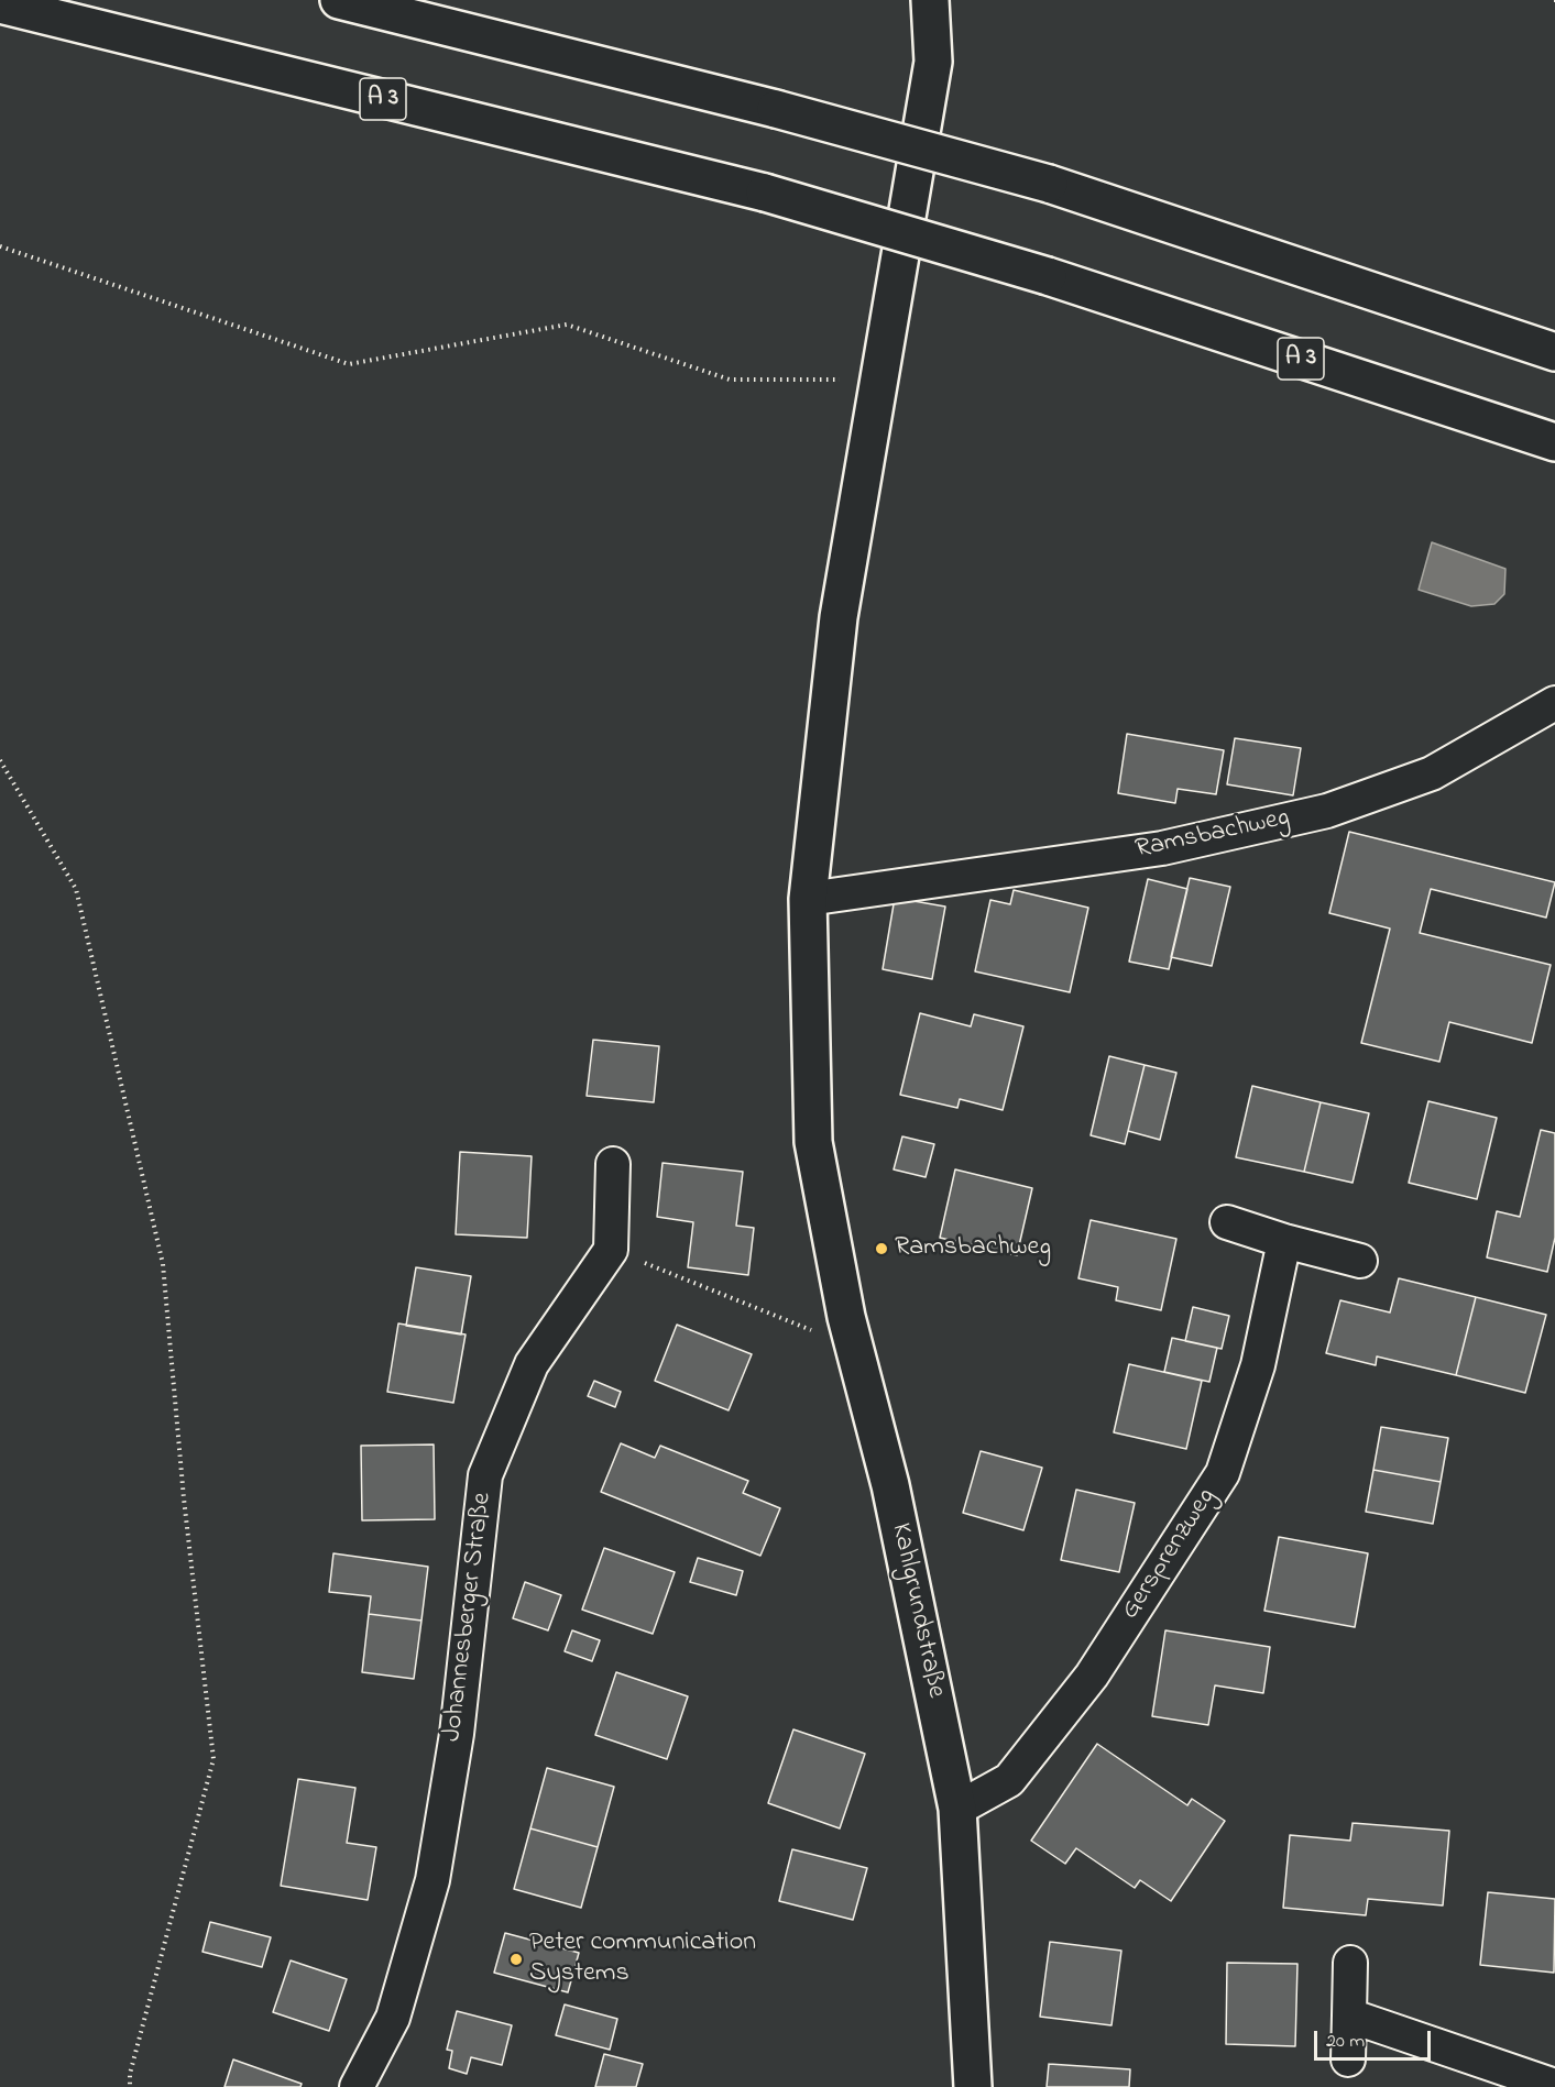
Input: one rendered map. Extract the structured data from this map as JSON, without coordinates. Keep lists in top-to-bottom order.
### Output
{
  "streets": {
    "main road": ["A 3", "Kahlgrundstraße"],
    "street": ["Ramsbachweg", "Gersprenzweg", "Johannesberger Straße"]
  },
  "crossings": [
    ["Ramsbachweg", "Kahlgrundstraße"],
    ["Gersprenzweg", "Kahlgrundstraße"]
  ],
  "places": ["Ramsbachweg", "Peter communication Systems"],
  "scale_bar": "20 m"
}
